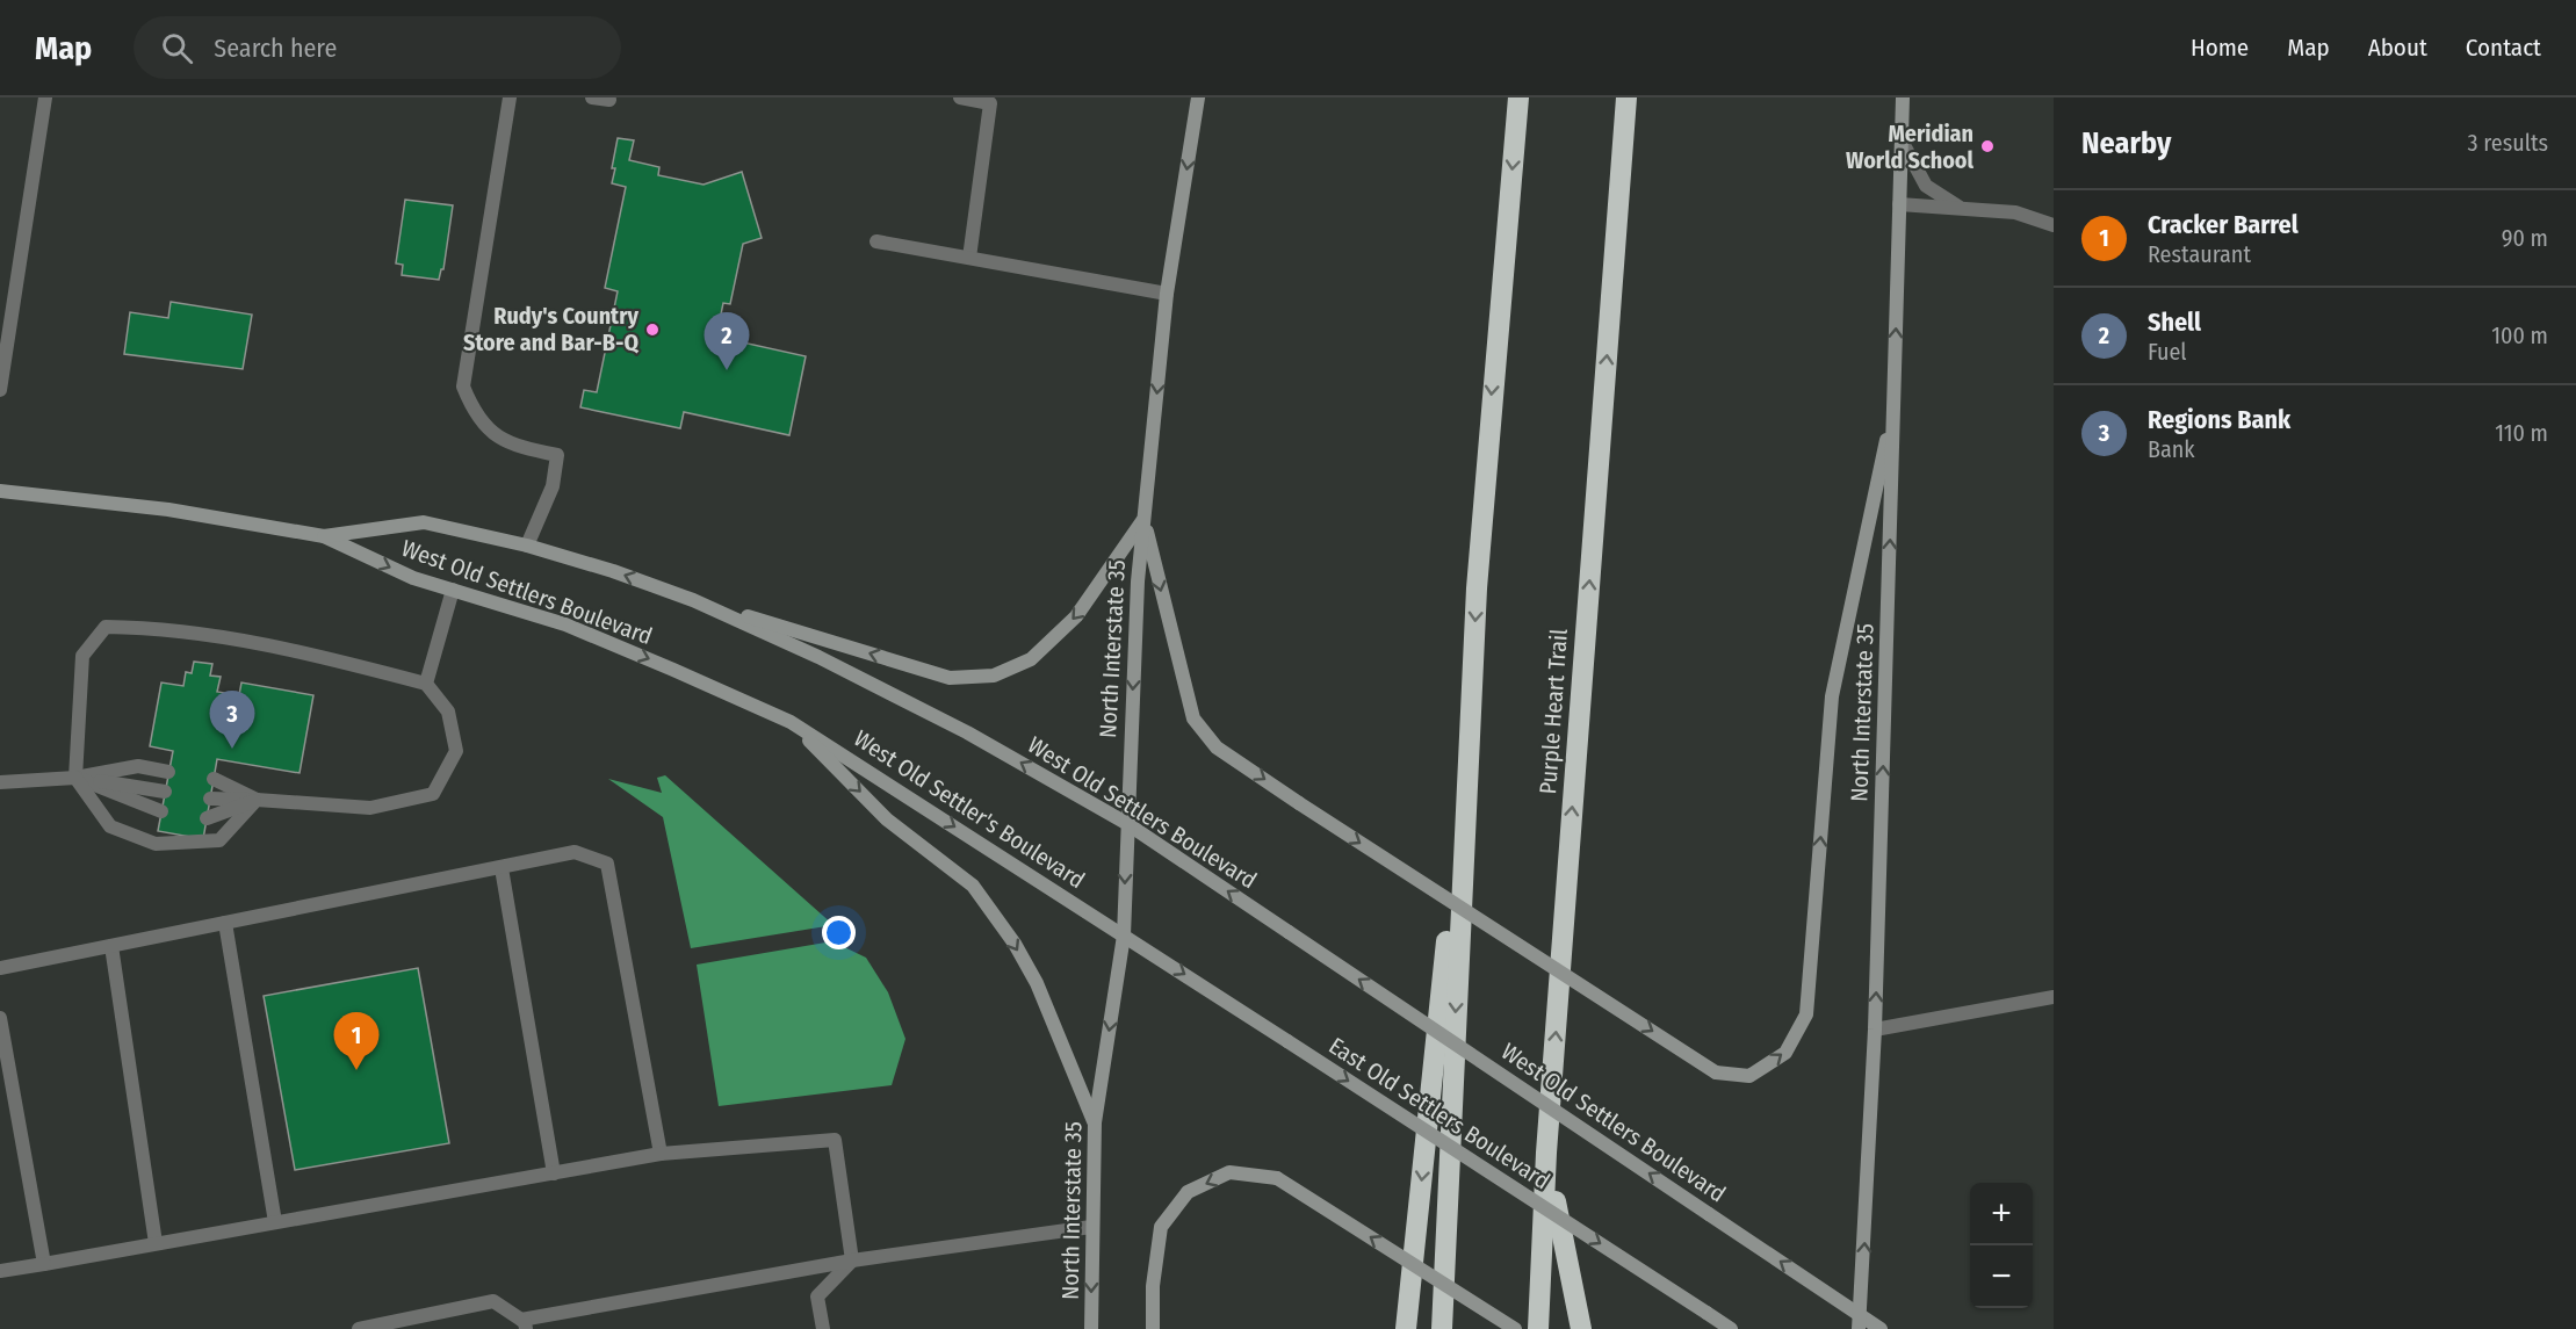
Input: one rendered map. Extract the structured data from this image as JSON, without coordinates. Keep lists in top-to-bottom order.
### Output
{
  "streets": {
    "highway": ["Purple Heart Trail"],
    "main road": [
      "West Old Settlers Boulevard",
      "North Interstate 35",
      "West Old Settler's Boulevard",
      "East Old Settlers Boulevard"
    ]
  },
  "crossings": [
    ["West Old Settlers Boulevard", "North Interstate 35"],
    ["West Old Settlers Boulevard", "West Old Settler's Boulevard"],
    ["North Interstate 35", "West Old Settler's Boulevard"],
    ["North Interstate 35", "East Old Settlers Boulevard"],
    ["West Old Settler's Boulevard", "East Old Settlers Boulevard"]
  ],
  "one_way": ["East Old Settlers Boulevard"],
  "places": ["Meridian World School", "Rudy's Country Store and Bar-B-Q"],
  "page": {
    "header": "Map",
    "search": "Search here",
    "nav": [
      "Home",
      "Map",
      "About",
      "Contact"
    ],
    "heading": ["Nearby", "3 results"],
    "list": [
      {
        "mark": "1",
        "name": "Cracker Barrel",
        "note": "Restaurant",
        "value": "90 m"
      },
      {
        "mark": "2",
        "name": "Shell",
        "note": "Fuel",
        "value": "100 m"
      },
      {
        "mark": "3",
        "name": "Regions Bank",
        "note": "Bank",
        "value": "110 m"
      }
    ],
    "pins": ["2", "3", "1"],
    "map_buttons": ["+", "−"]
  }
}
